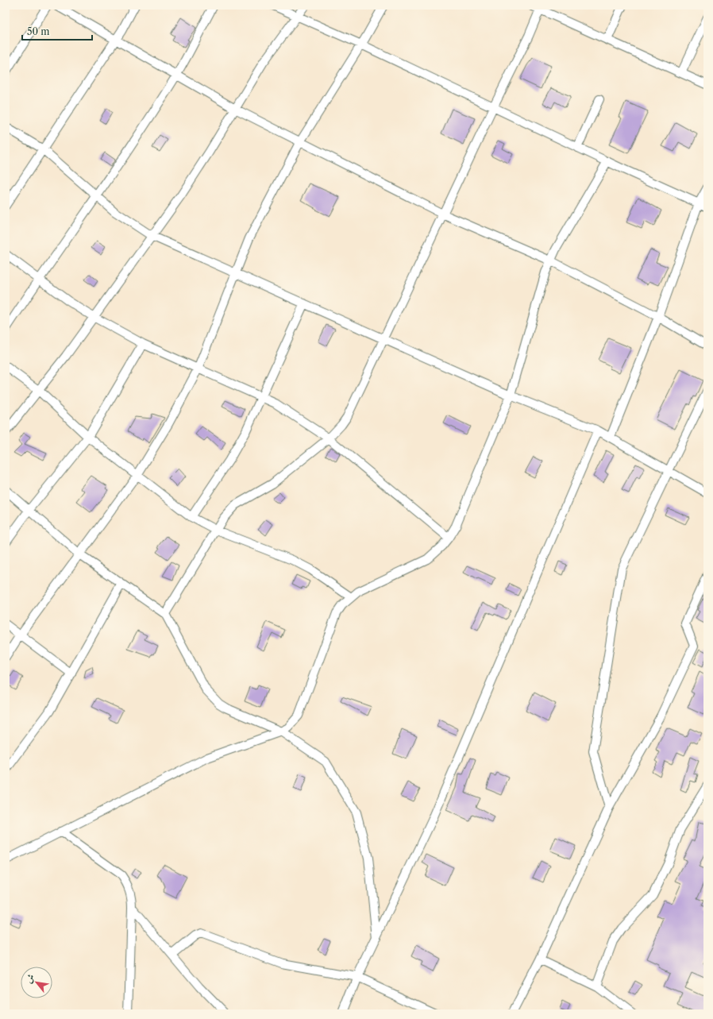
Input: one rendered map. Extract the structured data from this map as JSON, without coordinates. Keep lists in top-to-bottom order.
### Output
{
  "scale_bar": "50 m",
  "north": "top left"
}
